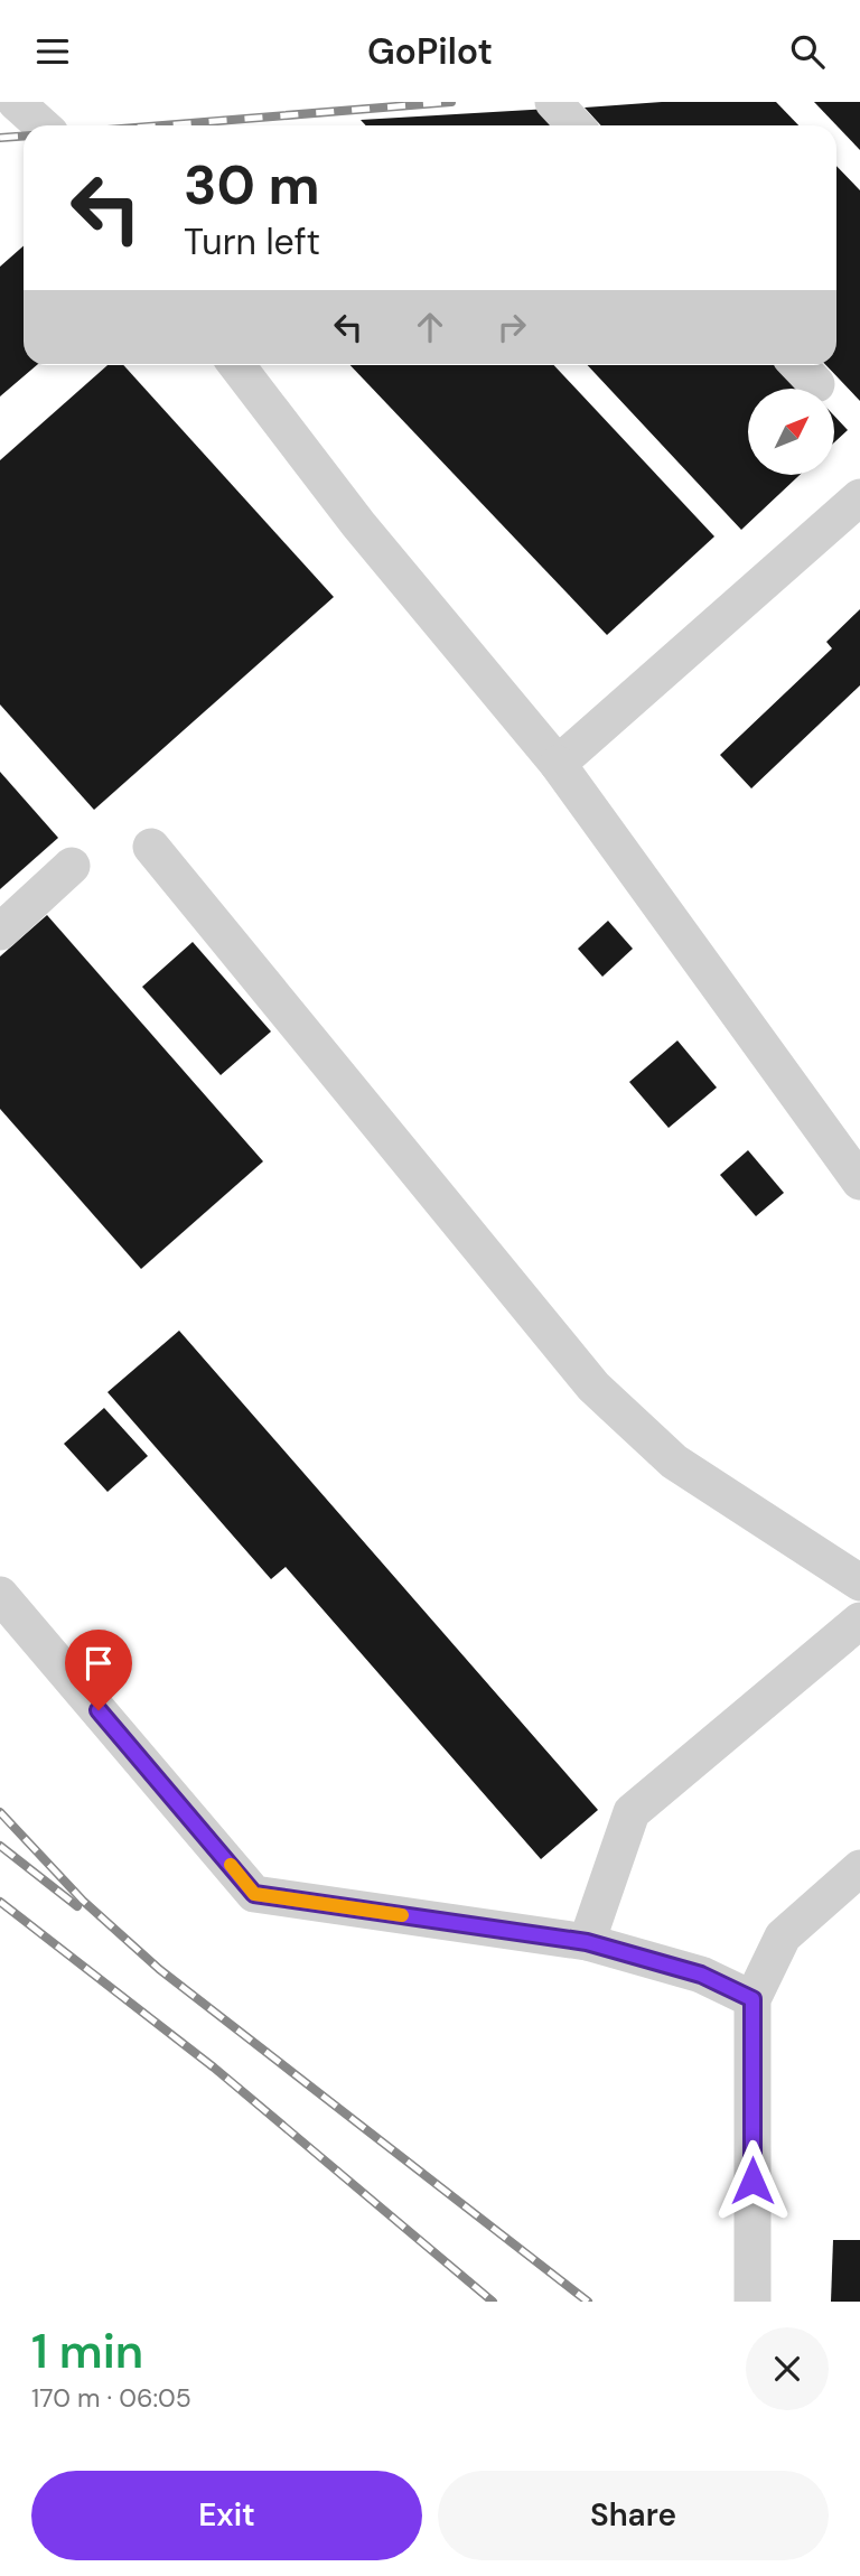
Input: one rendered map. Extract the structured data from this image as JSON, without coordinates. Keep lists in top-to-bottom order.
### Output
{
  "north": "top right",
  "page": {
    "header": "GoPilot",
    "turn": ["30 m", "Turn left"],
    "heading": ["1 min", "170 m · 06:05"],
    "buttons": ["Exit", "Share"]
  }
}
